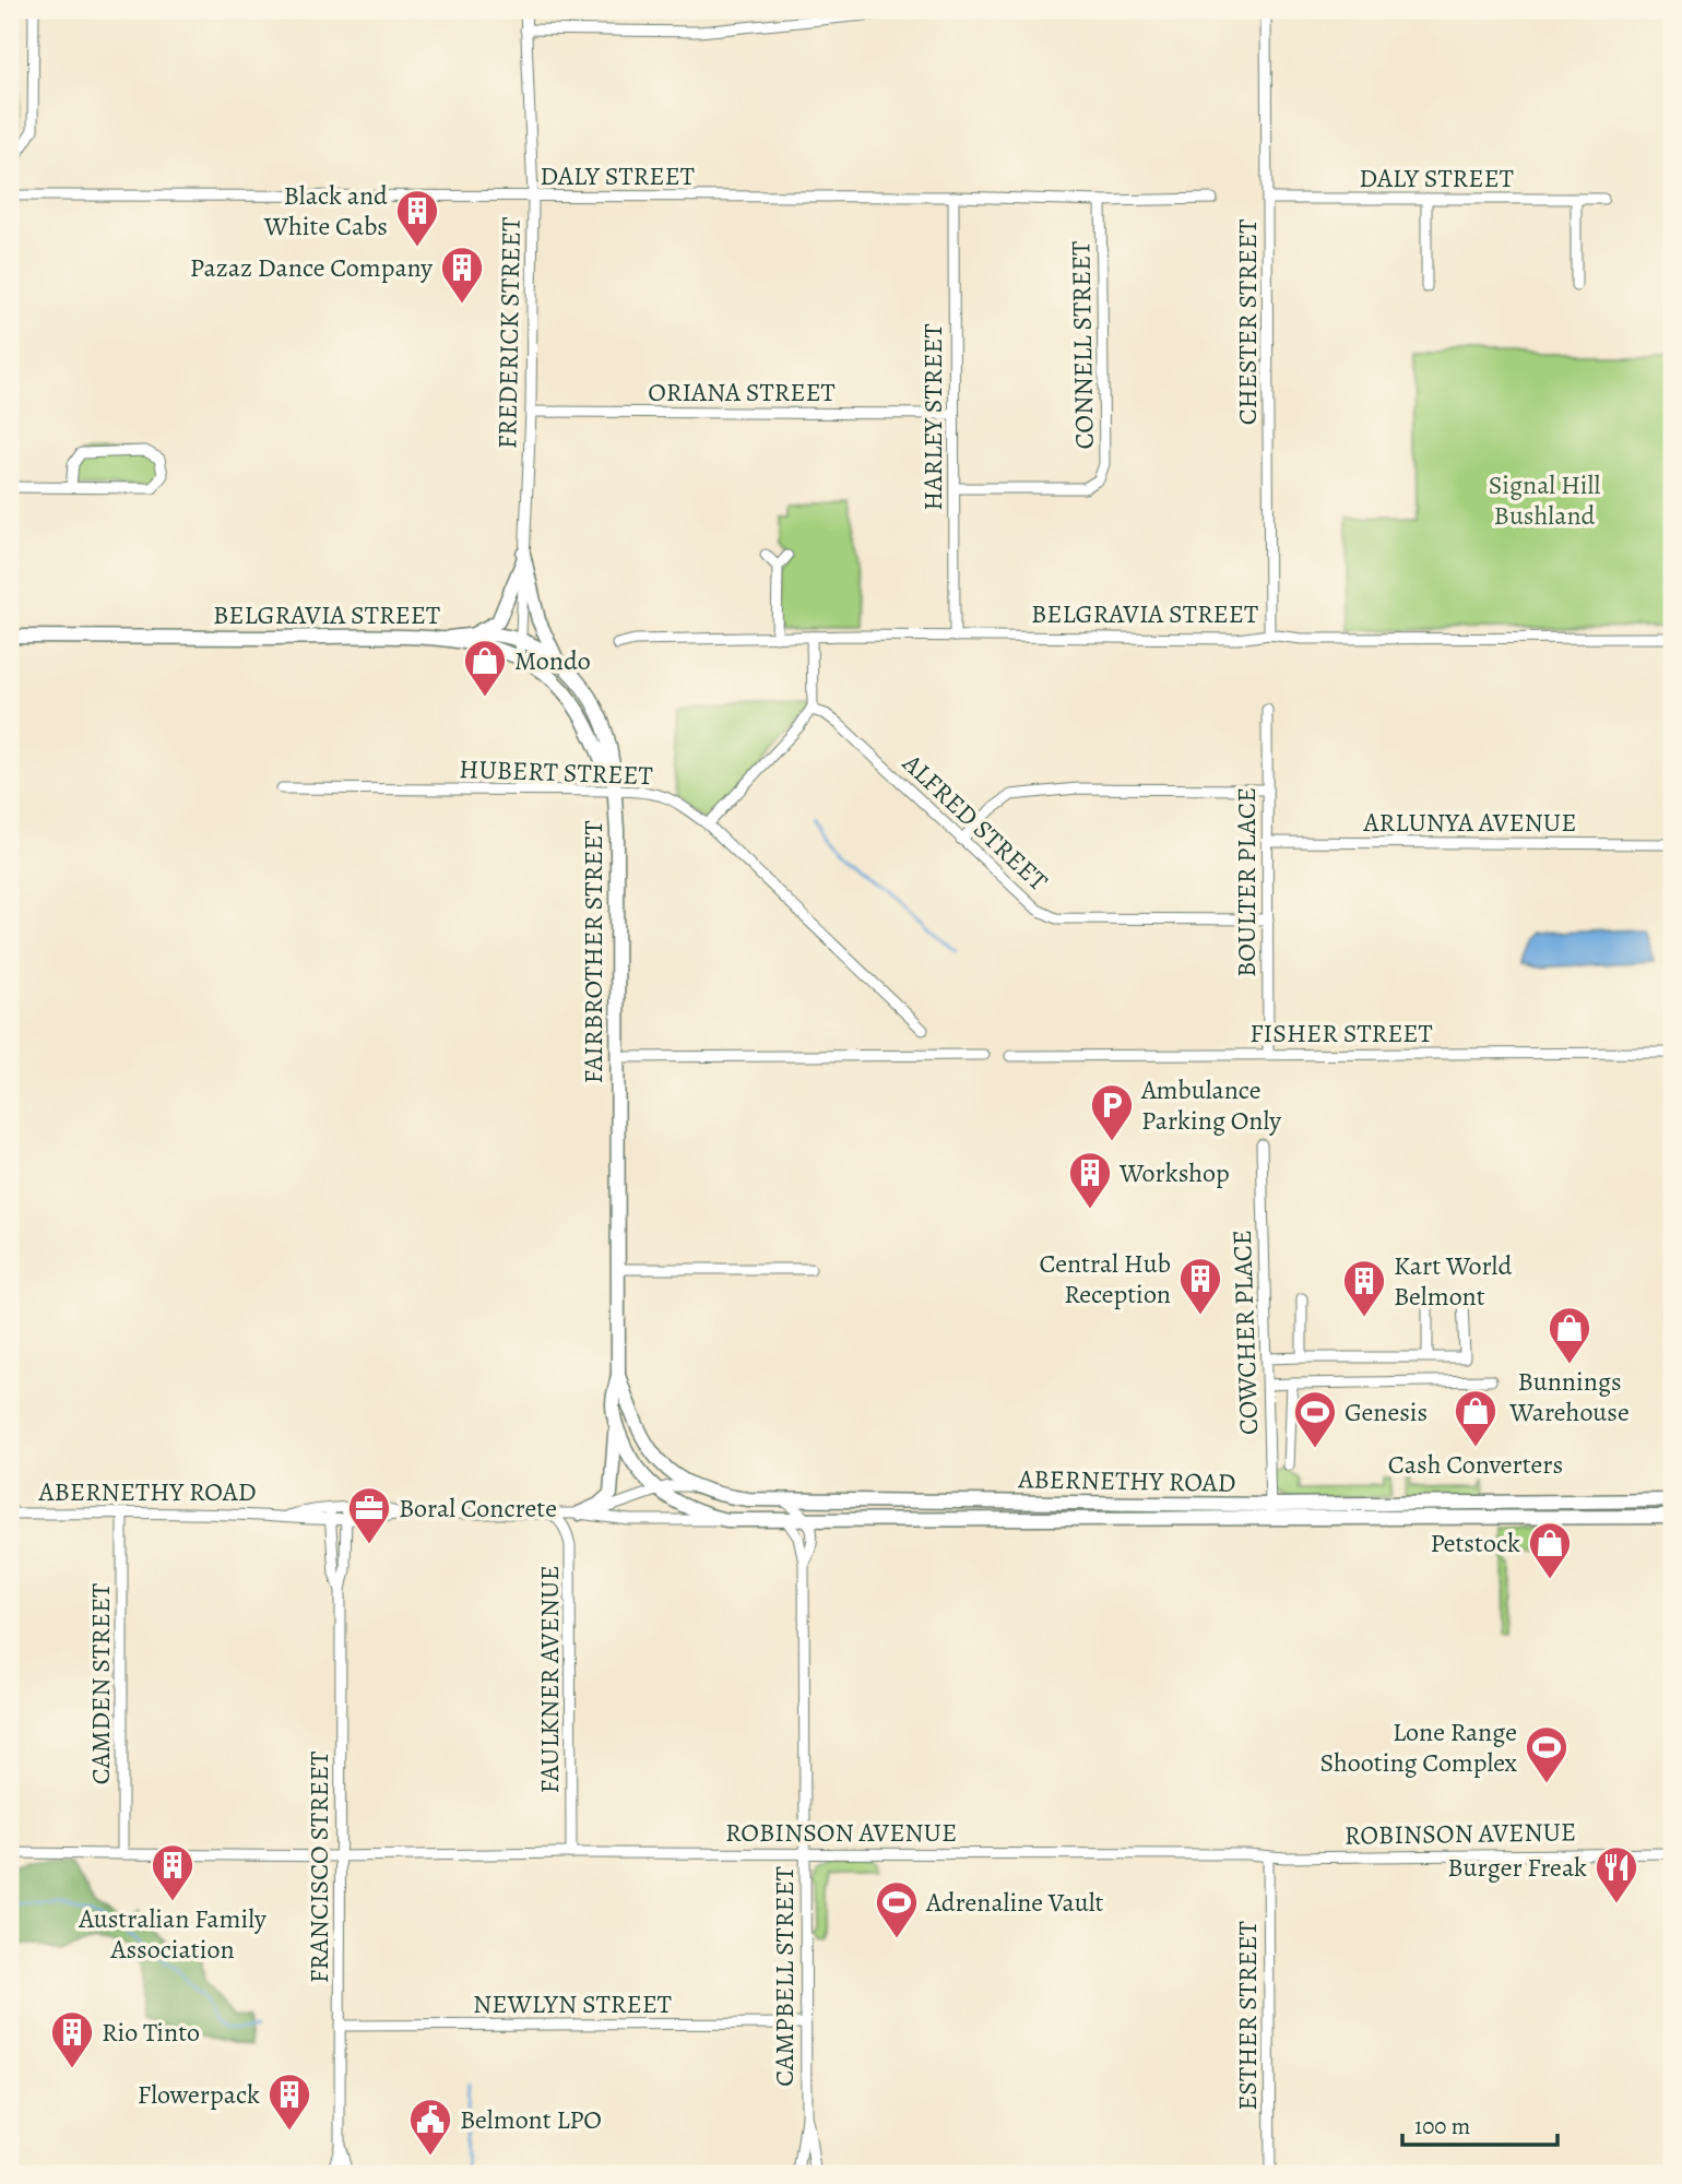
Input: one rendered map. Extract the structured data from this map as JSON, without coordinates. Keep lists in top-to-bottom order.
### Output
{
  "streets": {
    "main road": ["BELGRAVIA STREET", "FAIRBROTHER STREET", "ABERNETHY ROAD"],
    "street": [
      "DALY STREET",
      "CHESTER STREET",
      "FREDERICK STREET",
      "CONNELL STREET",
      "ORIANA STREET",
      "HARLEY STREET",
      "HUBERT STREET",
      "ALFRED STREET",
      "ARLUNYA AVENUE",
      "BOULTER PLACE",
      "FISHER STREET",
      "COWCHER PLACE",
      "FAULKNER AVENUE",
      "CAMDEN STREET",
      "ROBINSON AVENUE",
      "FRANCISCO STREET",
      "CAMPBELL STREET",
      "NEWLYN STREET",
      "ESTHER STREET"
    ]
  },
  "crossings": [
    ["DALY STREET", "CHESTER STREET"],
    ["DALY STREET", "FREDERICK STREET"],
    ["DALY STREET", "CONNELL STREET"],
    ["DALY STREET", "HARLEY STREET"],
    ["CHESTER STREET", "BELGRAVIA STREET"],
    ["FREDERICK STREET", "ORIANA STREET"],
    ["FREDERICK STREET", "BELGRAVIA STREET"],
    ["FREDERICK STREET", "FAIRBROTHER STREET"],
    ["CONNELL STREET", "HARLEY STREET"],
    ["ORIANA STREET", "HARLEY STREET"],
    ["HARLEY STREET", "BELGRAVIA STREET"],
    ["BELGRAVIA STREET", "HUBERT STREET"],
    ["BELGRAVIA STREET", "FAIRBROTHER STREET"],
    ["HUBERT STREET", "FAIRBROTHER STREET"],
    ["ALFRED STREET", "BOULTER PLACE"],
    ["ARLUNYA AVENUE", "BOULTER PLACE"],
    ["BOULTER PLACE", "FISHER STREET"],
    ["FAIRBROTHER STREET", "ABERNETHY ROAD"],
    ["COWCHER PLACE", "ABERNETHY ROAD"],
    ["ABERNETHY ROAD", "FAULKNER AVENUE"],
    ["ABERNETHY ROAD", "CAMDEN STREET"],
    ["ABERNETHY ROAD", "FRANCISCO STREET"],
    ["ABERNETHY ROAD", "CAMPBELL STREET"],
    ["FAULKNER AVENUE", "ROBINSON AVENUE"],
    ["CAMDEN STREET", "ROBINSON AVENUE"],
    ["ROBINSON AVENUE", "FRANCISCO STREET"],
    ["ROBINSON AVENUE", "CAMPBELL STREET"],
    ["ROBINSON AVENUE", "ESTHER STREET"],
    ["FRANCISCO STREET", "NEWLYN STREET"],
    ["CAMPBELL STREET", "NEWLYN STREET"]
  ],
  "parks": ["Signal Hill Bushland"],
  "places": {
    "building": [
      "Black and White Cabs",
      "Pazaz Dance Company",
      "Workshop",
      "Central Hub Reception",
      "Kart World Belmont",
      "Australian Family Association",
      "Rio Tinto",
      "Flowerpack"
    ],
    "shop": [
      "Mondo",
      "Bunnings Warehouse",
      "Cash Converters",
      "Petstock"
    ],
    "parking": ["Ambulance Parking Only"],
    "sports": ["Genesis", "Lone Range Shooting Complex", "Adrenaline Vault"],
    "office": ["Boral Concrete"],
    "restaurant": ["Burger Freak"],
    "public building": ["Belmont LPO"]
  },
  "scale_bar": "100 m"
}
